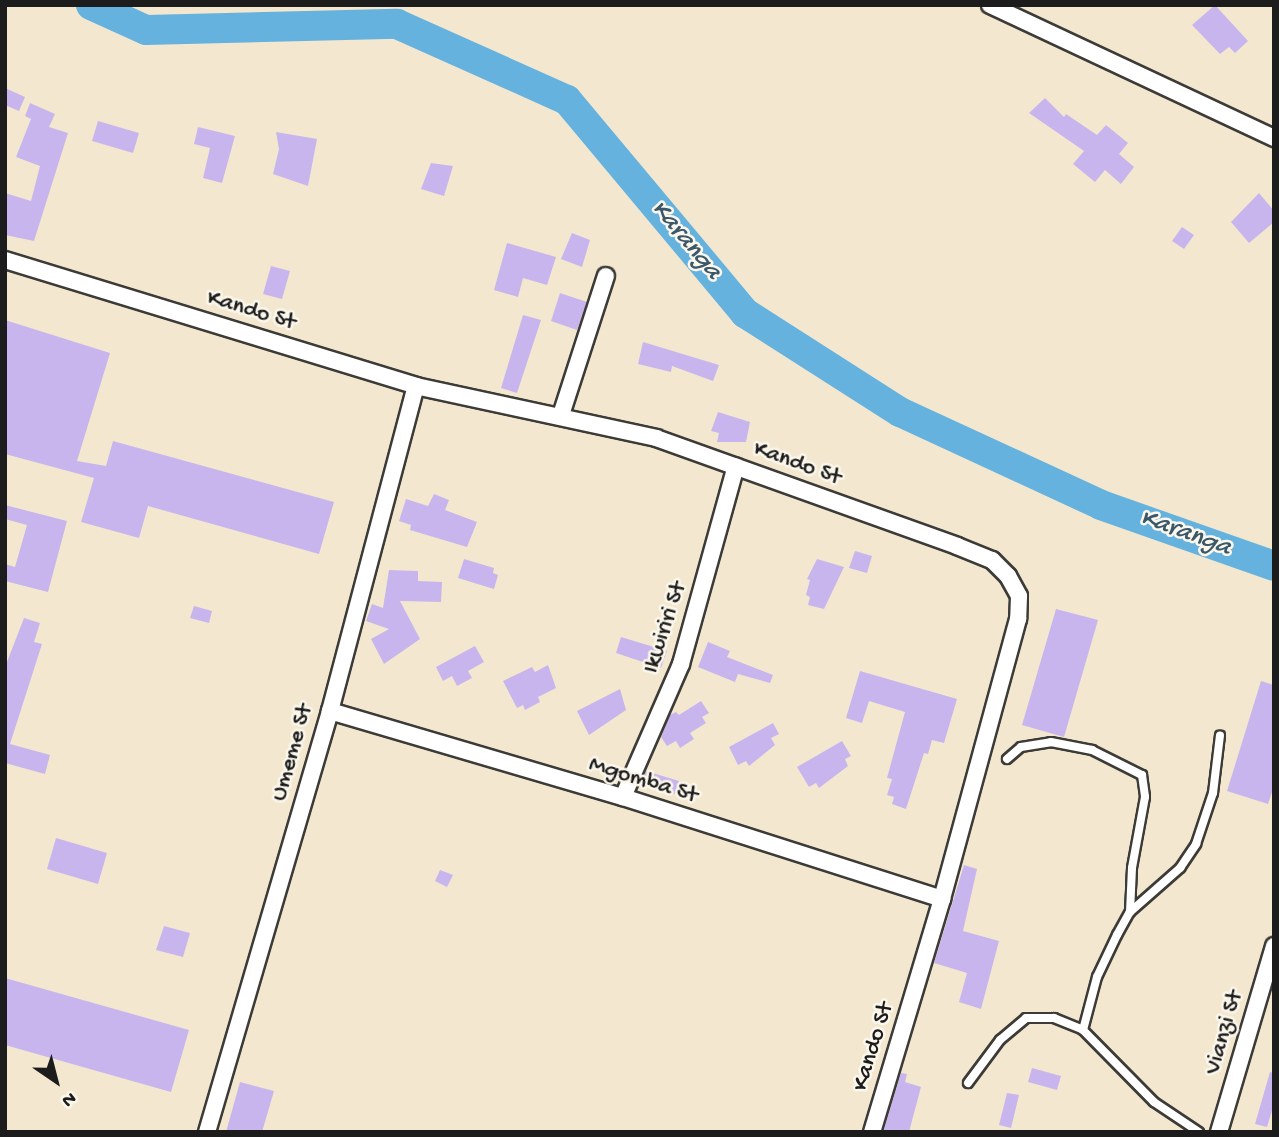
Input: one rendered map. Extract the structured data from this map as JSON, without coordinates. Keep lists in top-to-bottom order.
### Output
{
  "streets": {
    "street": [
      "Kando St",
      "Ikwiriri St",
      "Umeme St",
      "Mgomba St",
      "Vianzi St"
    ]
  },
  "crossings": [
    ["Kando St", "Ikwiriri St"],
    ["Kando St", "Umeme St"],
    ["Kando St", "Mgomba St"],
    ["Ikwiriri St", "Mgomba St"],
    ["Umeme St", "Mgomba St"]
  ],
  "water": ["Karanga"],
  "north": "bottom right"
}
